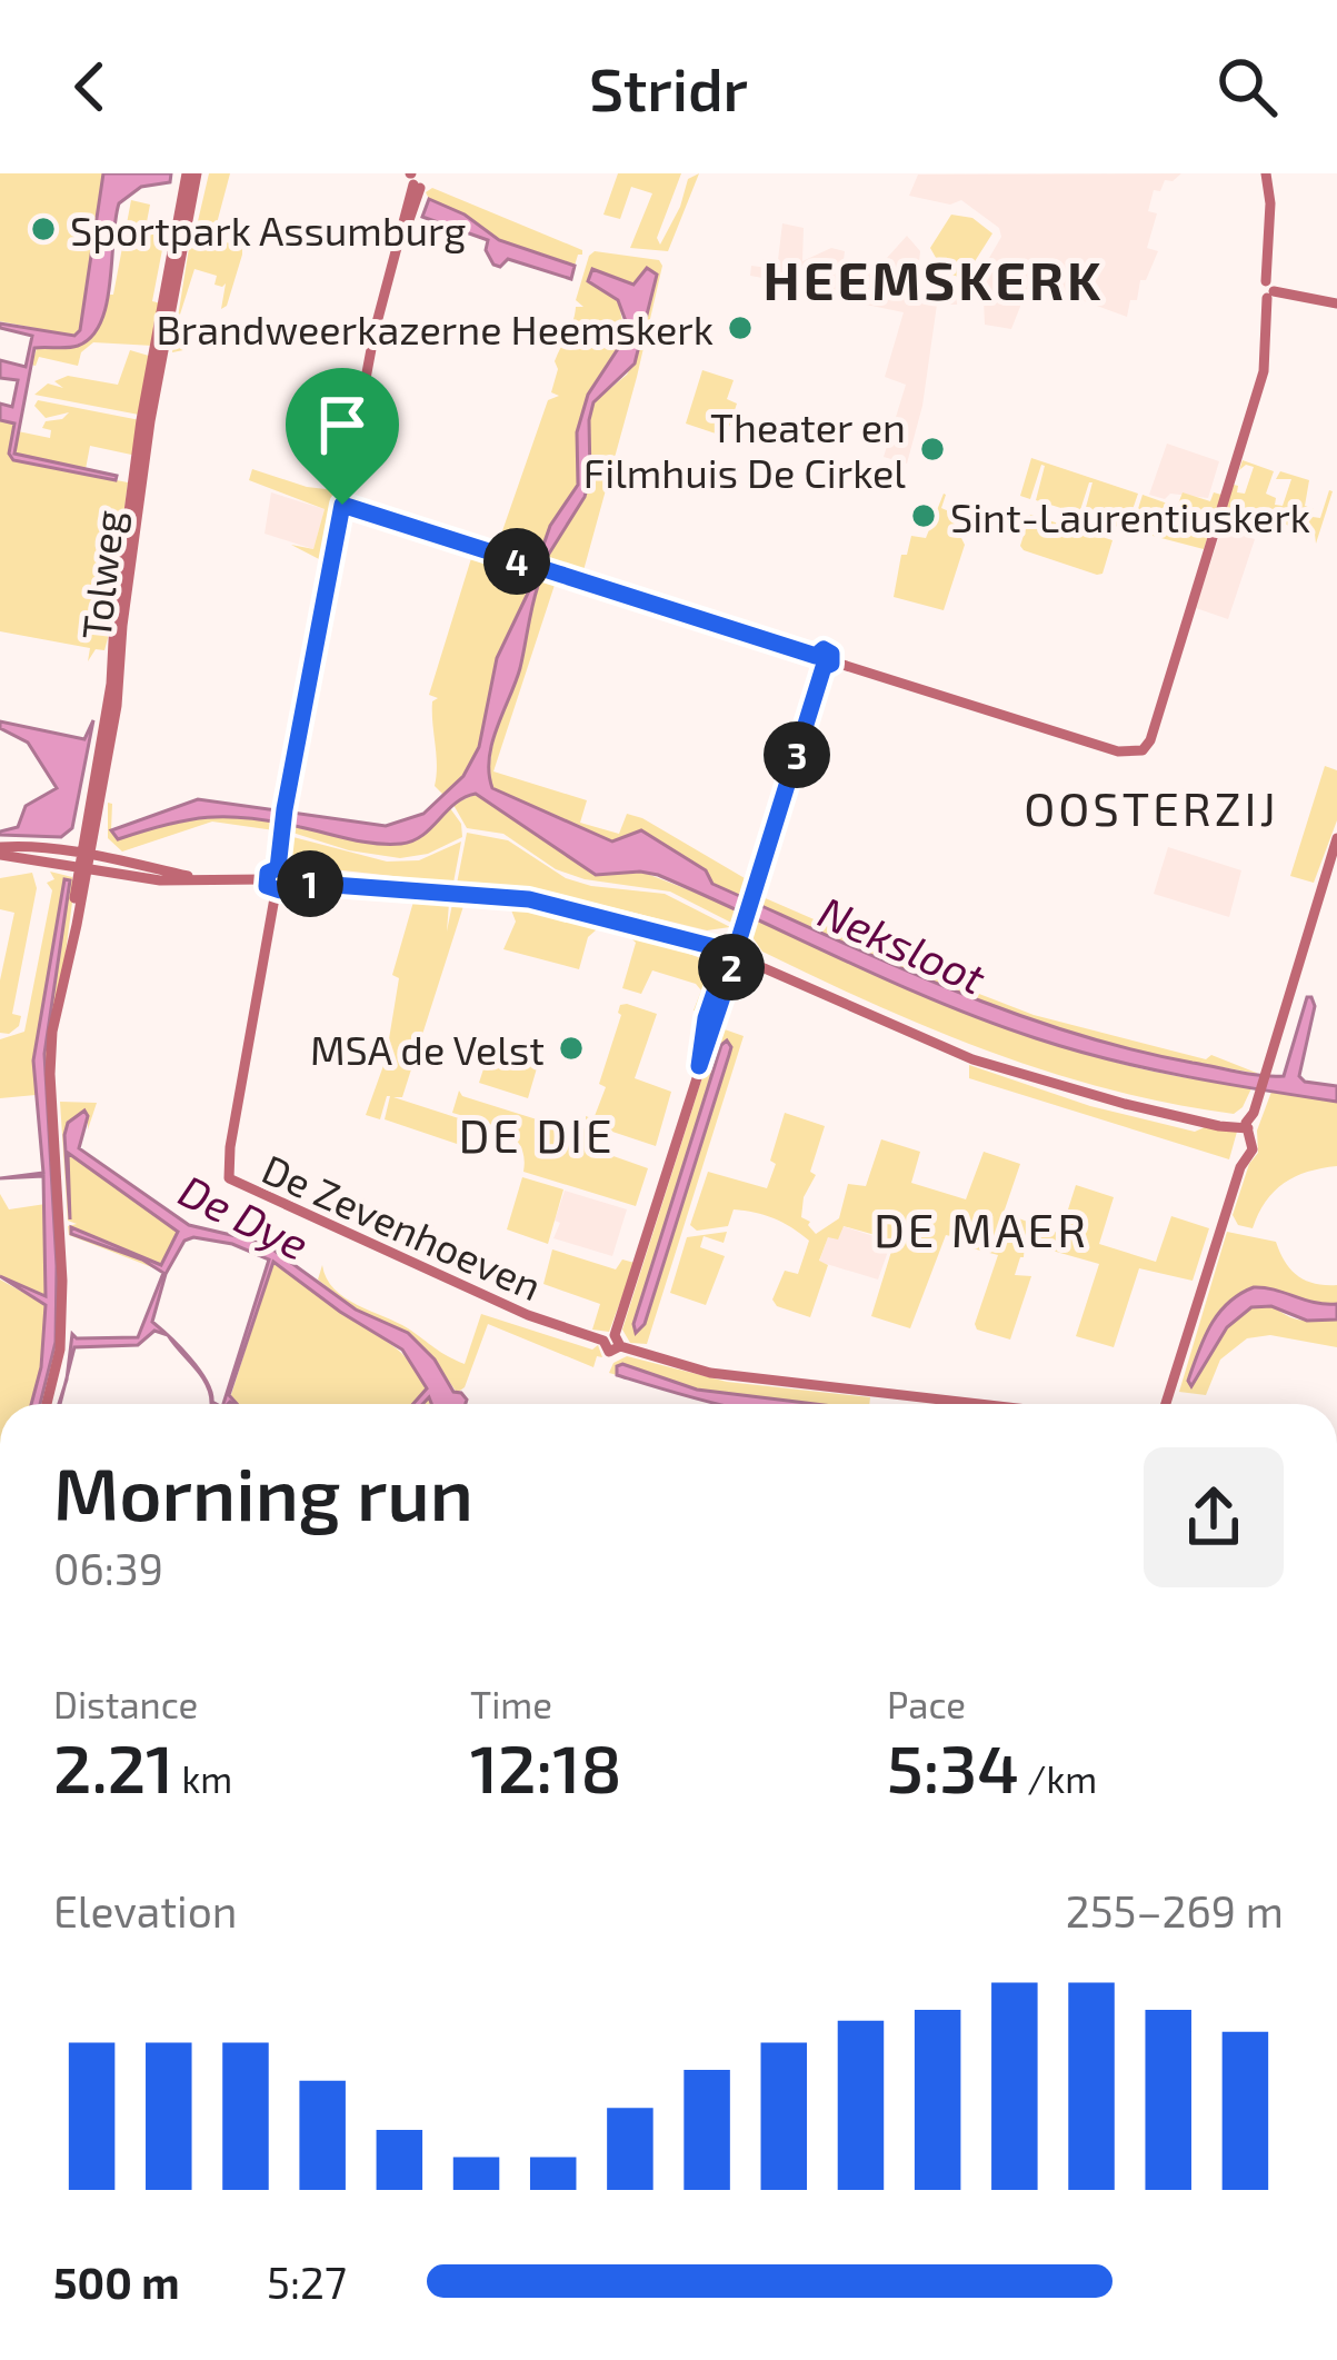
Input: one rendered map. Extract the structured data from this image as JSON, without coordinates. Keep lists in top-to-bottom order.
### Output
{
  "streets": {
    "street": ["Tolweg", "De Zevenhoeven"]
  },
  "districts": [
    "HEEMSKERK",
    "OOSTERZIJ",
    "DE DIE",
    "DE MAER"
  ],
  "water": ["Neksloot", "De Dye"],
  "places": [
    "Sportpark Assumburg",
    "Brandweerkazerne Heemskerk",
    "Theater en Filmhuis De Cirkel",
    "Sint-Laurentiuskerk",
    "MSA de Velst"
  ],
  "page": {
    "header": "Stridr",
    "pins": [
      "4",
      "3",
      "1",
      "2"
    ],
    "heading": ["Morning run", "06:39"],
    "stats": [
      ["Distance", "2.21 km"],
      ["Time", "12:18"],
      ["Pace", "5:34 /km"]
    ],
    "chart": ["Elevation", "255–269 m"],
    "list": [
      {
        "name": "500 m",
        "note": "5:27"
      }
    ]
  }
}
